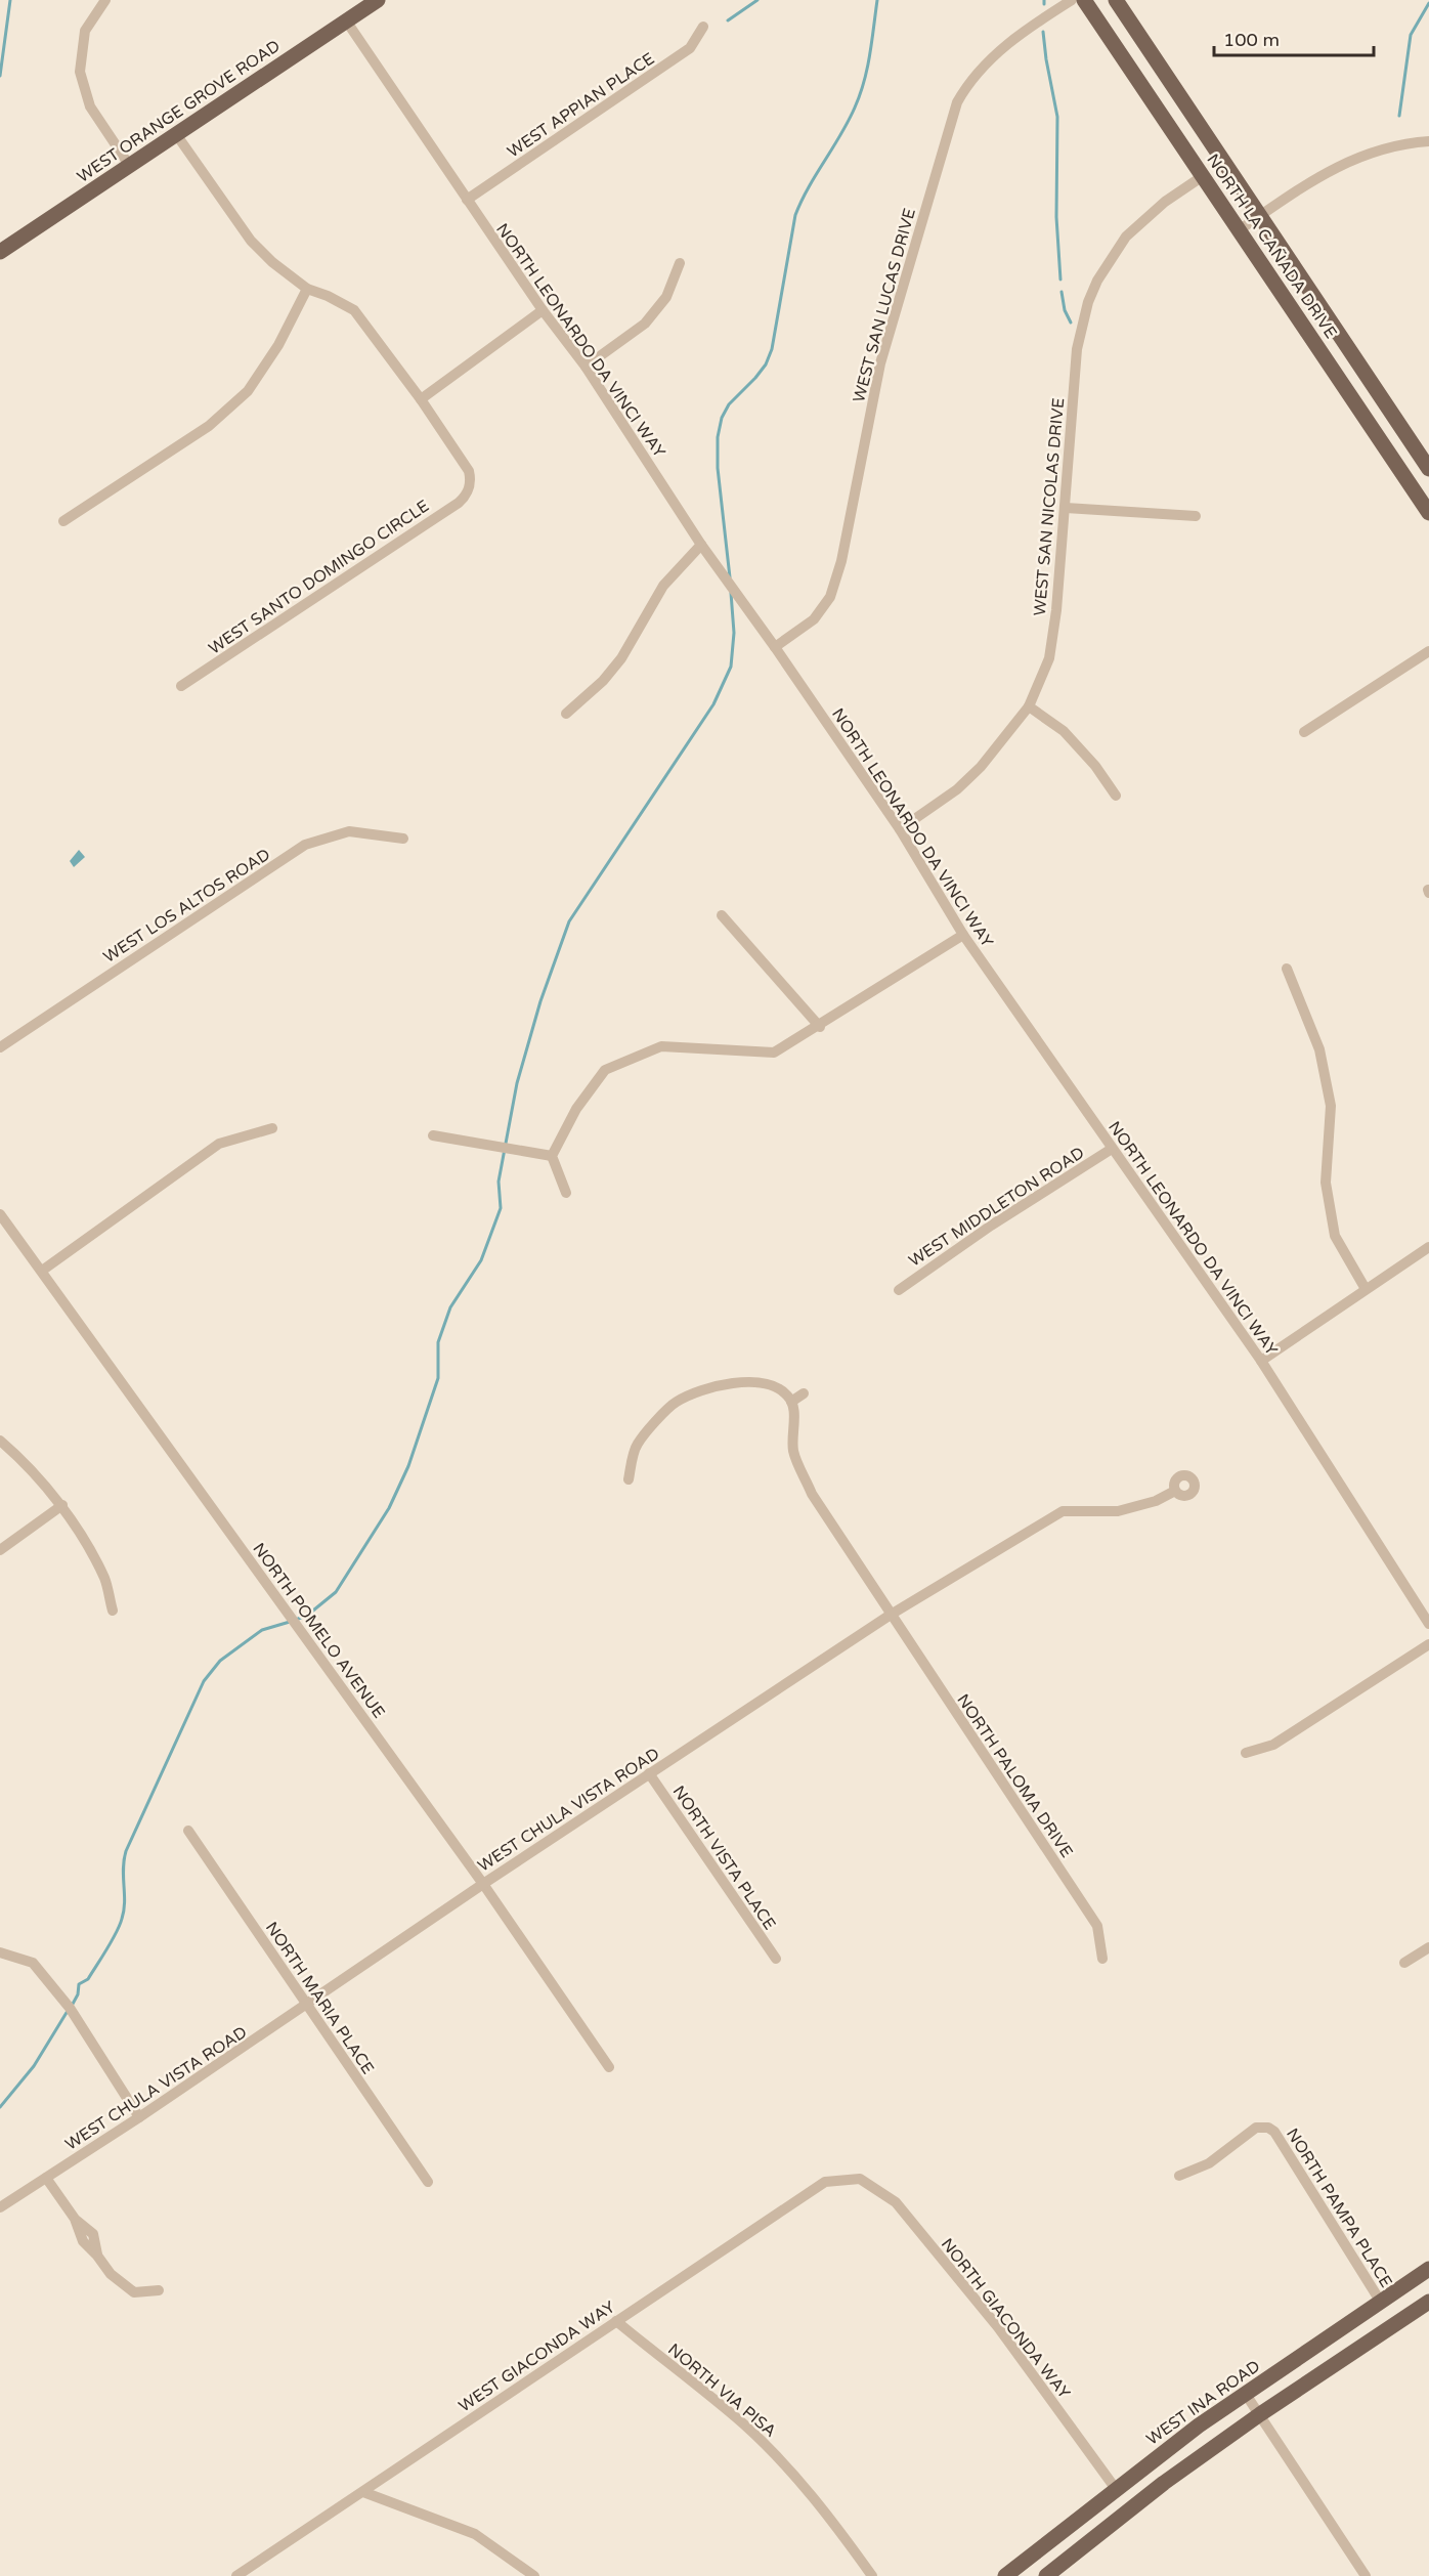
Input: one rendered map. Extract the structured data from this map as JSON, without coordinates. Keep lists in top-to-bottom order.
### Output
{
  "streets": {
    "main road": ["WEST ORANGE GROVE ROAD", "NORTH LA CAÑADA DRIVE", "WEST INA ROAD"],
    "street": [
      "WEST APPIAN PLACE",
      "WEST SAN LUCAS DRIVE",
      "NORTH LEONARDO DA VINCI WAY",
      "WEST SAN NICOLAS DRIVE",
      "WEST SANTO DOMINGO CIRCLE",
      "WEST LOS ALTOS ROAD",
      "WEST MIDDLETON ROAD",
      "NORTH POMELO AVENUE",
      "NORTH PALOMA DRIVE",
      "WEST CHULA VISTA ROAD",
      "NORTH VISTA PLACE",
      "NORTH MARIA PLACE",
      "NORTH PAMPA PLACE",
      "NORTH GIACONDA WAY",
      "WEST GIACONDA WAY",
      "NORTH VIA PISA"
    ]
  },
  "crossings": [
    ["WEST APPIAN PLACE", "NORTH LEONARDO DA VINCI WAY"],
    ["WEST ORANGE GROVE ROAD", "NORTH LEONARDO DA VINCI WAY"],
    ["NORTH LA CAÑADA DRIVE", "WEST SAN NICOLAS DRIVE"],
    ["WEST SAN LUCAS DRIVE", "NORTH LEONARDO DA VINCI WAY"],
    ["NORTH LEONARDO DA VINCI WAY", "WEST SAN NICOLAS DRIVE"],
    ["NORTH LEONARDO DA VINCI WAY", "WEST MIDDLETON ROAD"],
    ["NORTH POMELO AVENUE", "WEST CHULA VISTA ROAD"],
    ["NORTH PALOMA DRIVE", "WEST CHULA VISTA ROAD"],
    ["WEST CHULA VISTA ROAD", "NORTH VISTA PLACE"],
    ["WEST CHULA VISTA ROAD", "NORTH MARIA PLACE"],
    ["NORTH PAMPA PLACE", "WEST INA ROAD"],
    ["NORTH GIACONDA WAY", "WEST GIACONDA WAY"],
    ["NORTH GIACONDA WAY", "WEST INA ROAD"],
    ["WEST GIACONDA WAY", "NORTH VIA PISA"]
  ],
  "scale_bar": "100 m"
}
